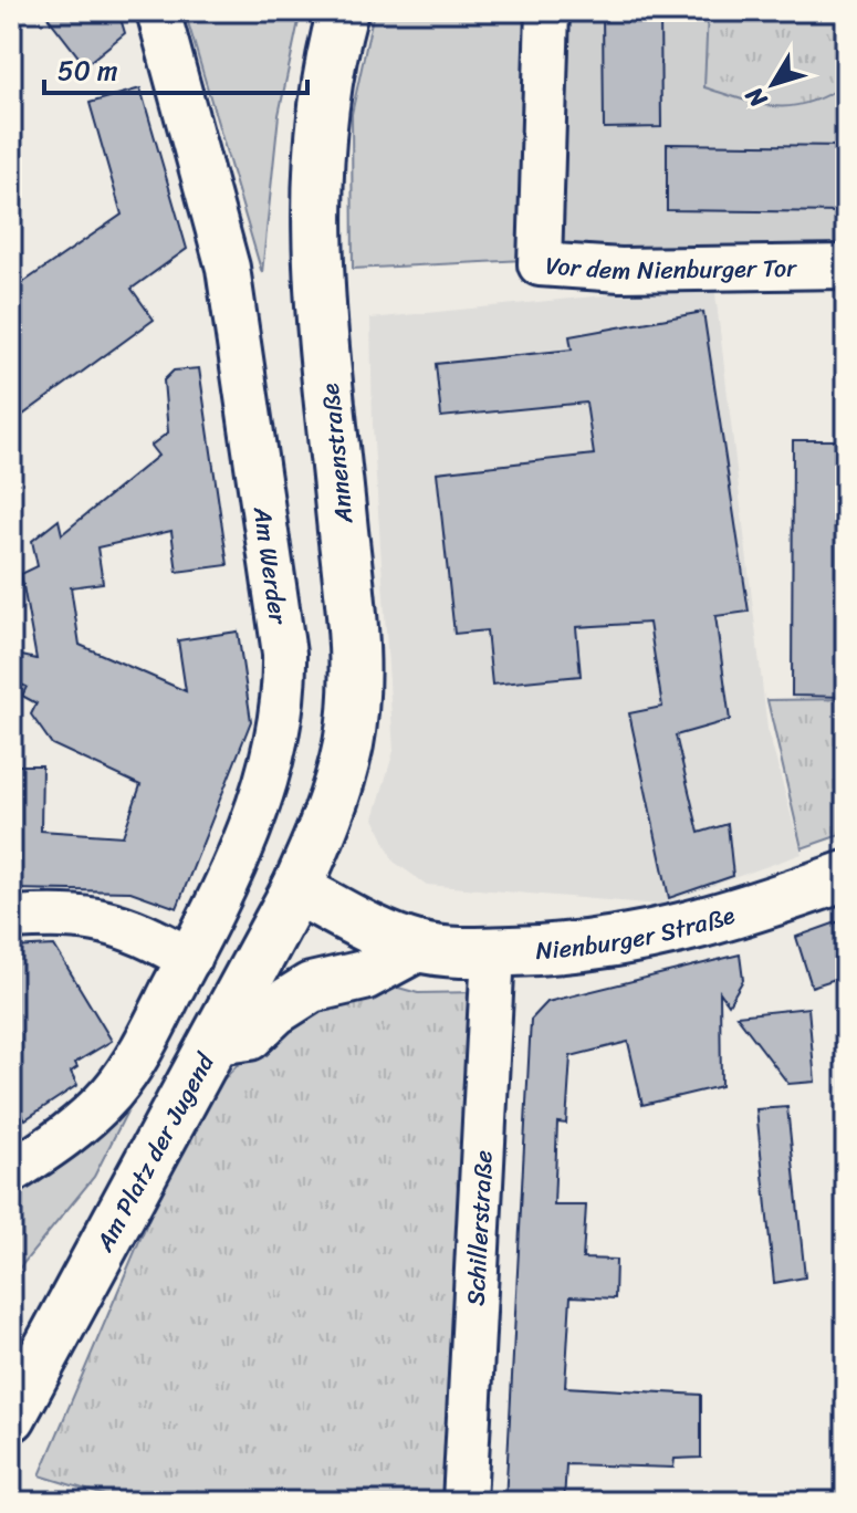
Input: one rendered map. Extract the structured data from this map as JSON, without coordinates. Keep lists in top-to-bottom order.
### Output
{
  "streets": {
    "main road": ["Annenstraße", "Nienburger Straße", "Am Platz der Jugend"],
    "street": ["Vor dem Nienburger Tor", "Am Werder", "Schillerstraße"]
  },
  "crossings": [
    ["Annenstraße", "Nienburger Straße"],
    ["Annenstraße", "Am Platz der Jugend"],
    ["Nienburger Straße", "Am Platz der Jugend"],
    ["Nienburger Straße", "Schillerstraße"]
  ],
  "scale_bar": "50 m",
  "north": "bottom left"
}
